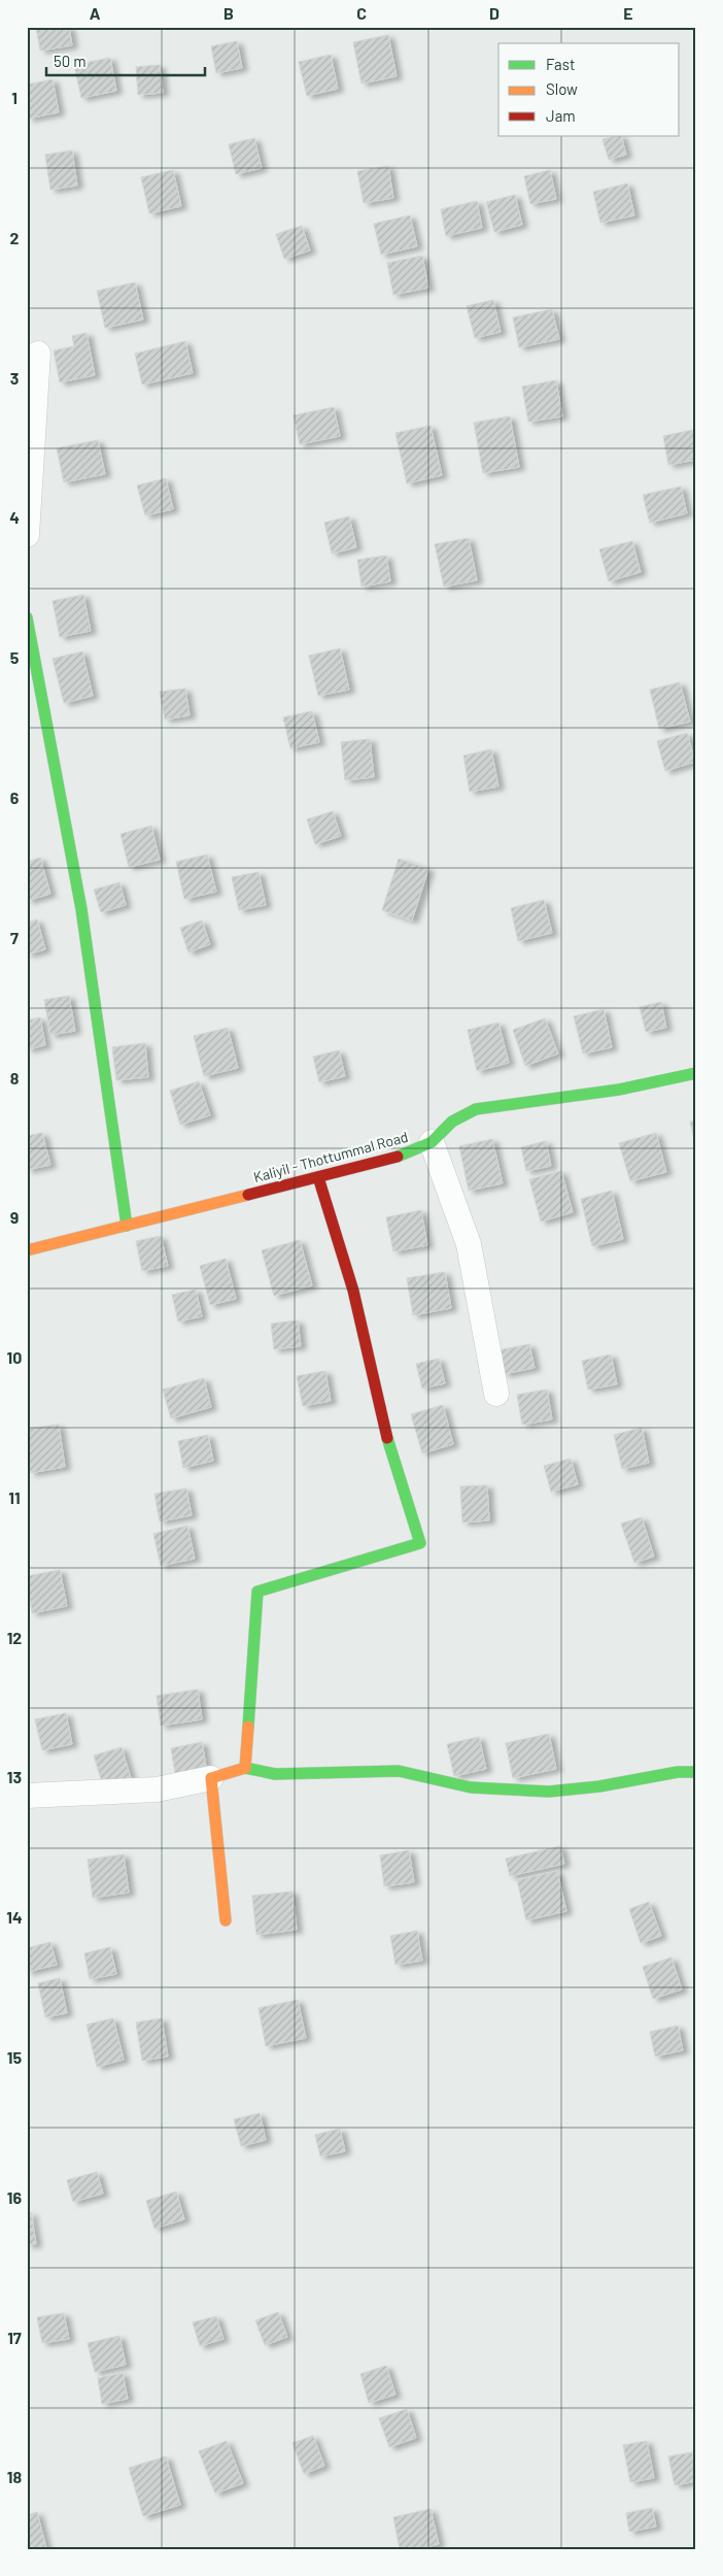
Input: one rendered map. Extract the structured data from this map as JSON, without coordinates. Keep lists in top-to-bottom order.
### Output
{
  "streets": {
    "street": ["Kaliyil - Thottummal Road"]
  },
  "legend": ["Fast", "Slow", "Jam"],
  "scale_bar": "50 m",
  "grid": {
    "columns": [
      "A",
      "B",
      "C",
      "D",
      "E"
    ],
    "rows": [
      "1",
      "2",
      "3",
      "4",
      "5",
      "6",
      "7",
      "8",
      "9",
      "10",
      "11",
      "12",
      "13",
      "14",
      "15",
      "16",
      "17",
      "18"
    ]
  }
}
